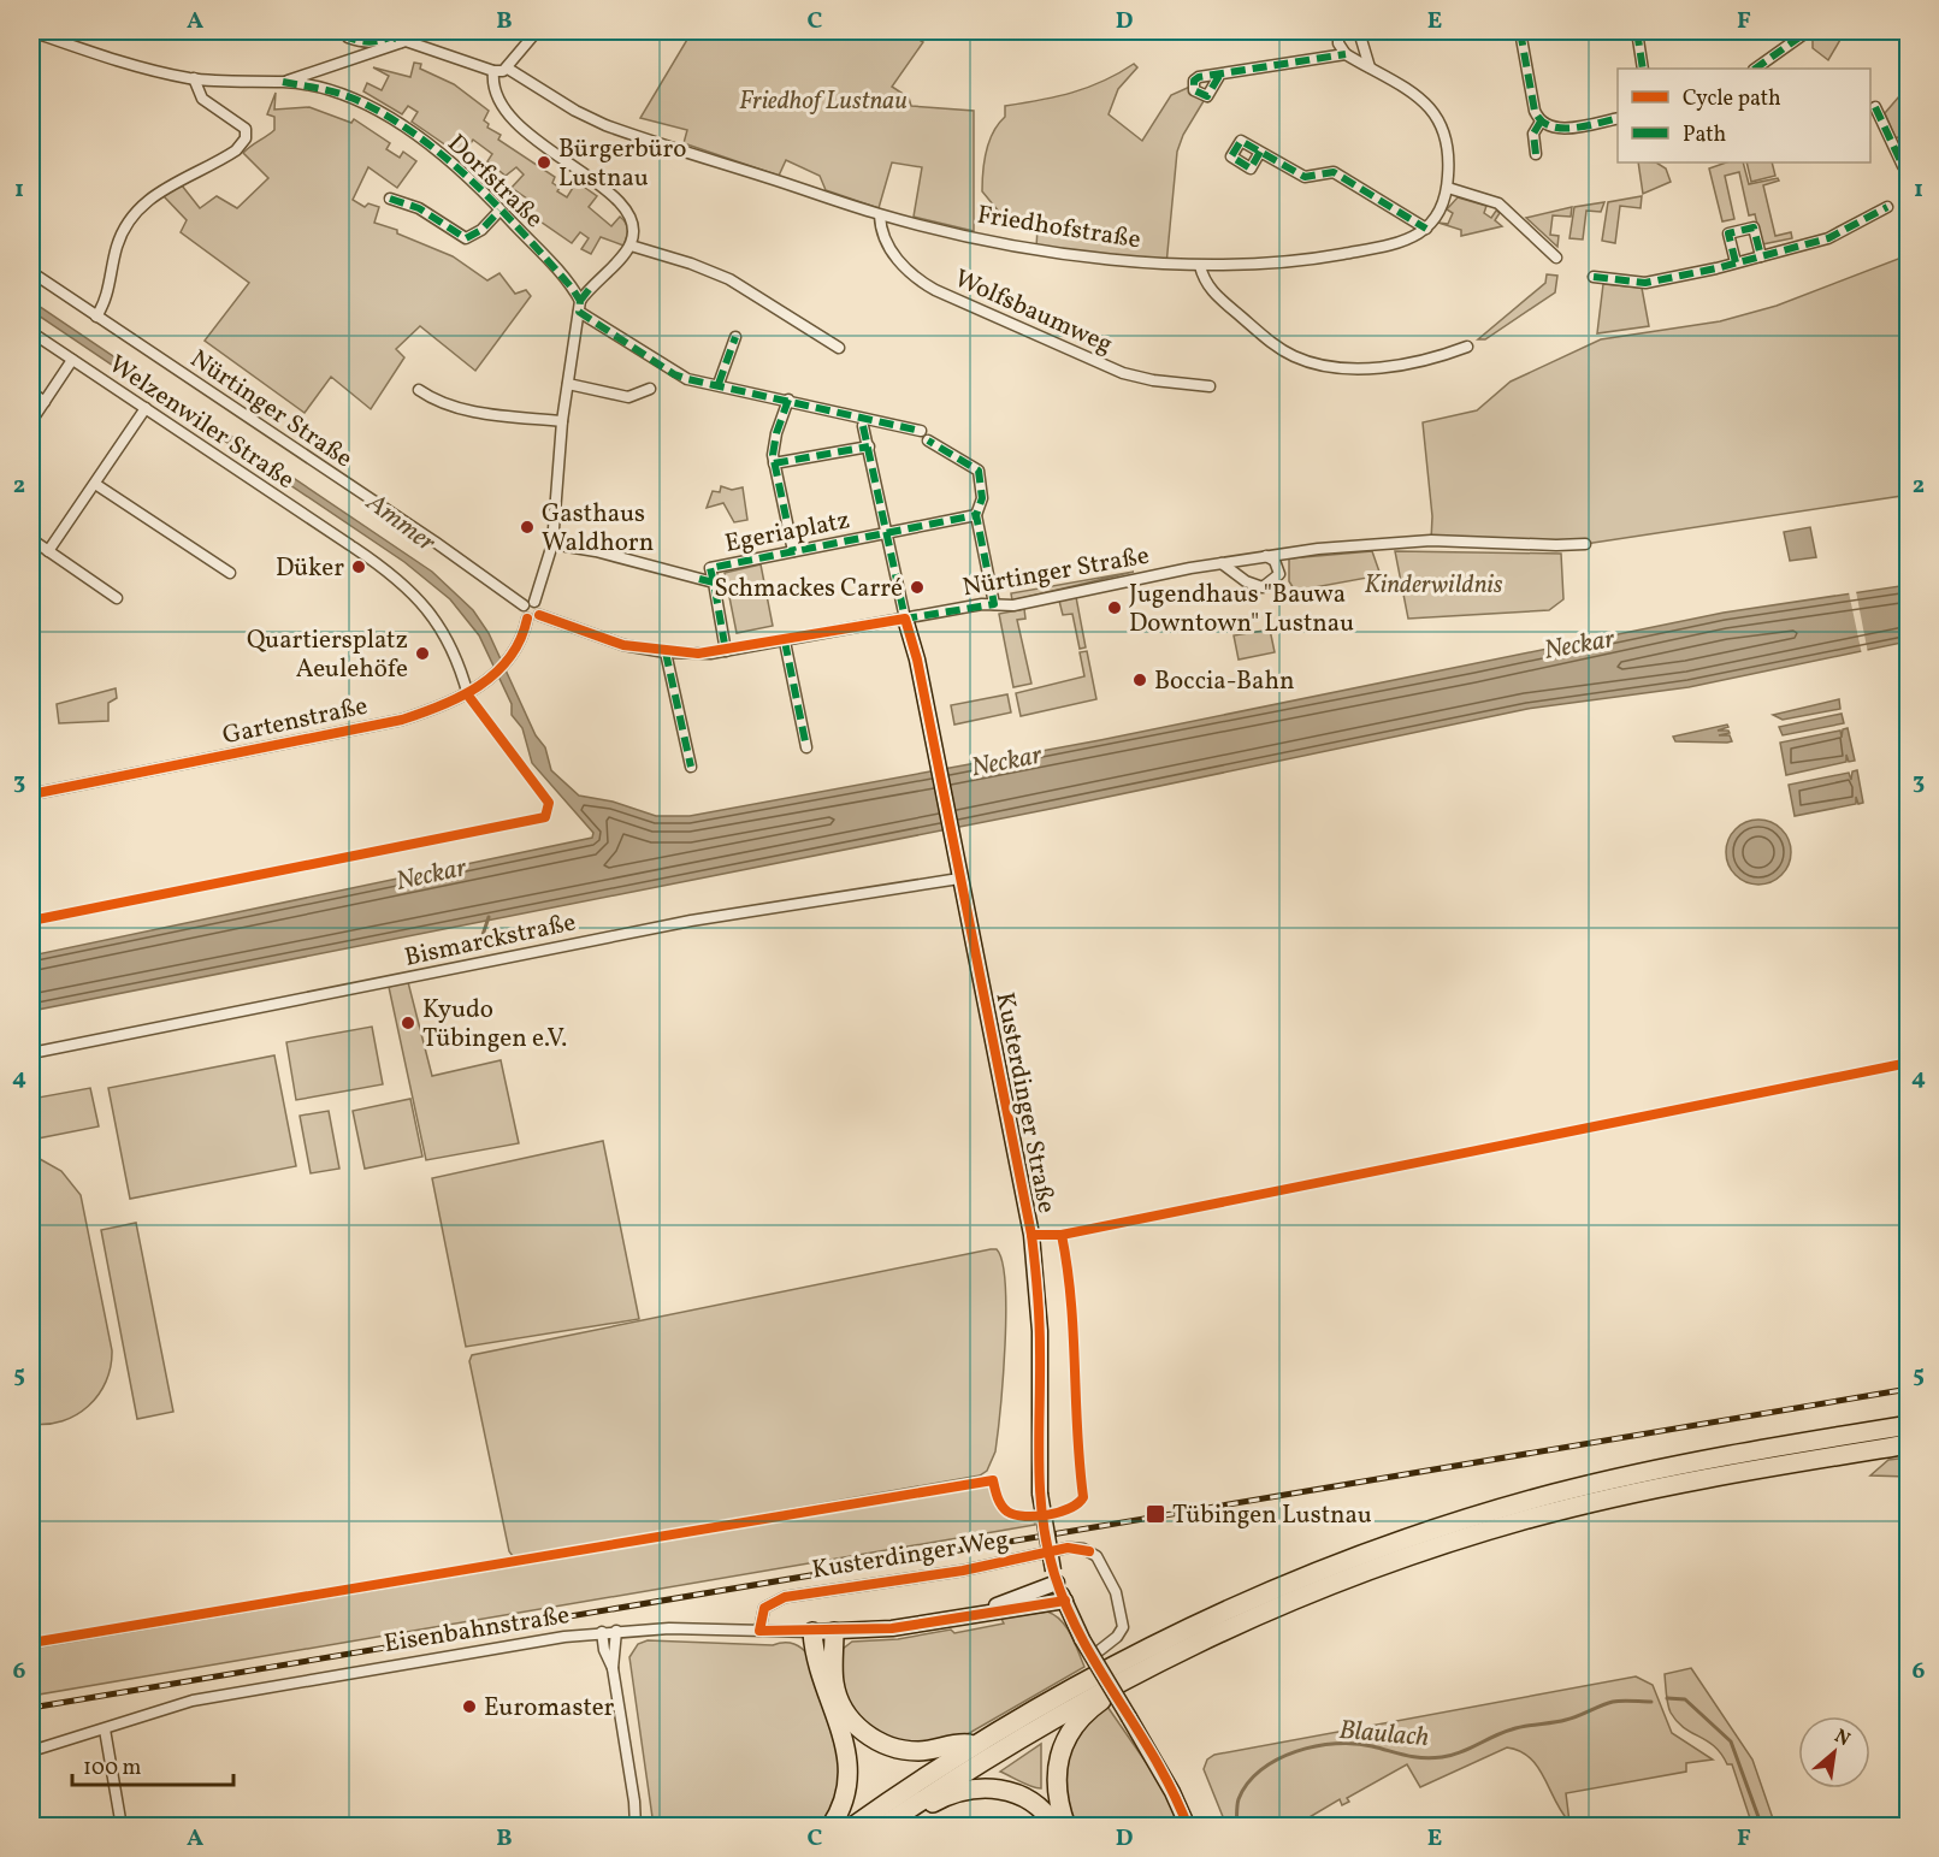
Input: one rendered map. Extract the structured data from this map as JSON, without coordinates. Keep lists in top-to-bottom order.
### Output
{
  "streets": {
    "street": [
      "Dorfstraße",
      "Friedhofstraße",
      "Wolfsbaumweg",
      "Nürtinger Straße",
      "Welzenwiler Straße",
      "Egeriaplatz",
      "Gartenstraße",
      "Bismarckstraße",
      "Kusterdinger Straße",
      "Kusterdinger Weg",
      "Eisenbahnstraße"
    ]
  },
  "crossings": [
    ["Friedhofstraße", "Wolfsbaumweg"],
    ["Nürtinger Straße", "Egeriaplatz"],
    ["Nürtinger Straße", "Gartenstraße"],
    ["Nürtinger Straße", "Kusterdinger Straße"],
    ["Welzenwiler Straße", "Gartenstraße"],
    ["Bismarckstraße", "Kusterdinger Straße"],
    ["Kusterdinger Straße", "Eisenbahnstraße"],
    ["Kusterdinger Weg", "Eisenbahnstraße"]
  ],
  "water": ["Ammer", "Neckar", "Blaulach"],
  "parks": ["Friedhof Lustnau", "Kinderwildnis"],
  "places": {
    "other": [
      "Bürgerbüro Lustnau",
      "Gasthaus Waldhorn",
      "Düker",
      "Schmackes Carré",
      "Jugendhaus \"Bauwa Downtown\" Lustnau",
      "Quartiersplatz Aeulehöfe",
      "Boccia-Bahn",
      "Kyudo Tübingen e.V.",
      "Euromaster"
    ],
    "transit": ["Tübingen Lustnau"]
  },
  "legend": ["Cycle path", "Path"],
  "scale_bar": "100 m",
  "north": "top right",
  "grid": {
    "columns": [
      "A",
      "B",
      "C",
      "D",
      "E",
      "F"
    ],
    "rows": [
      "1",
      "2",
      "3",
      "4",
      "5",
      "6"
    ]
  }
}
